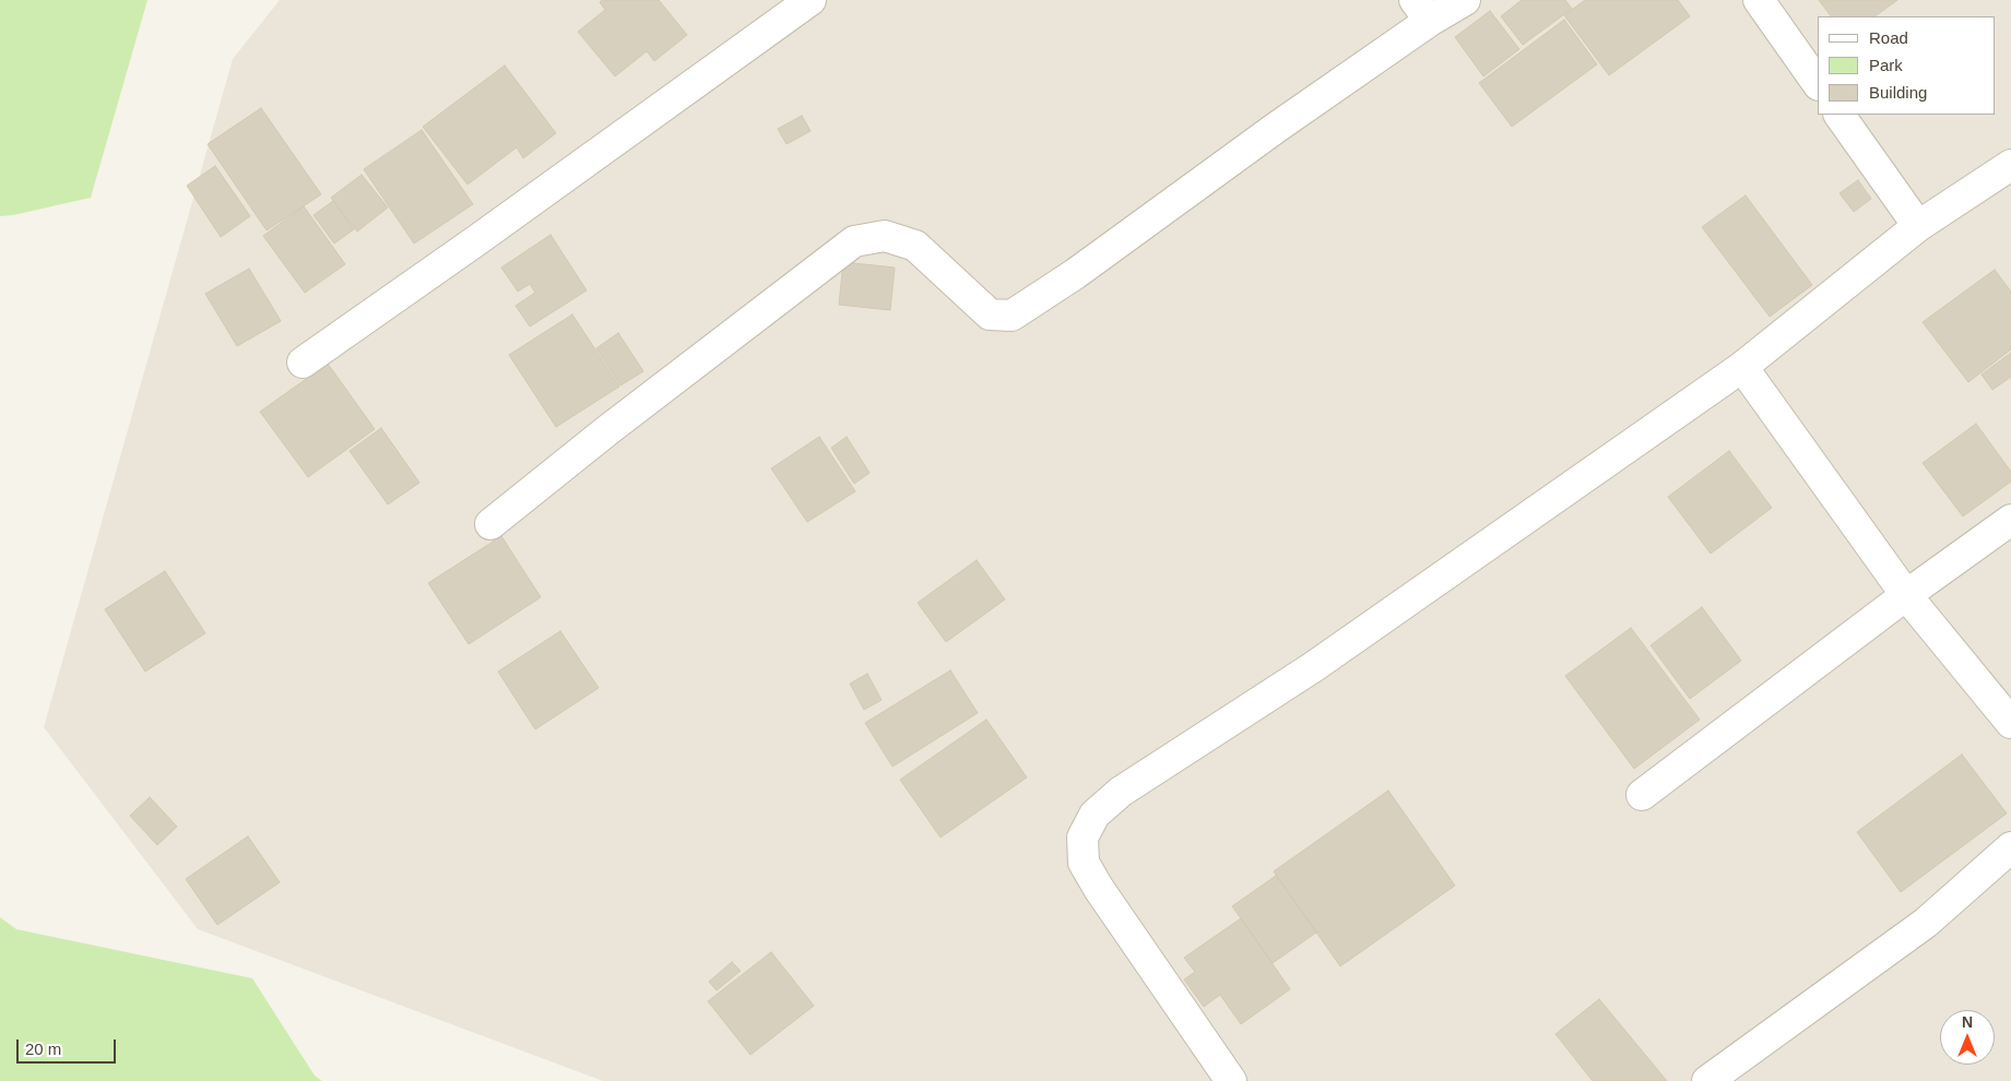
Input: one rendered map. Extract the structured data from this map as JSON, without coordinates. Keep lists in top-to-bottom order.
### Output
{
  "legend": ["Road", "Park", "Building"],
  "scale_bar": "20 m",
  "north": "top"
}
